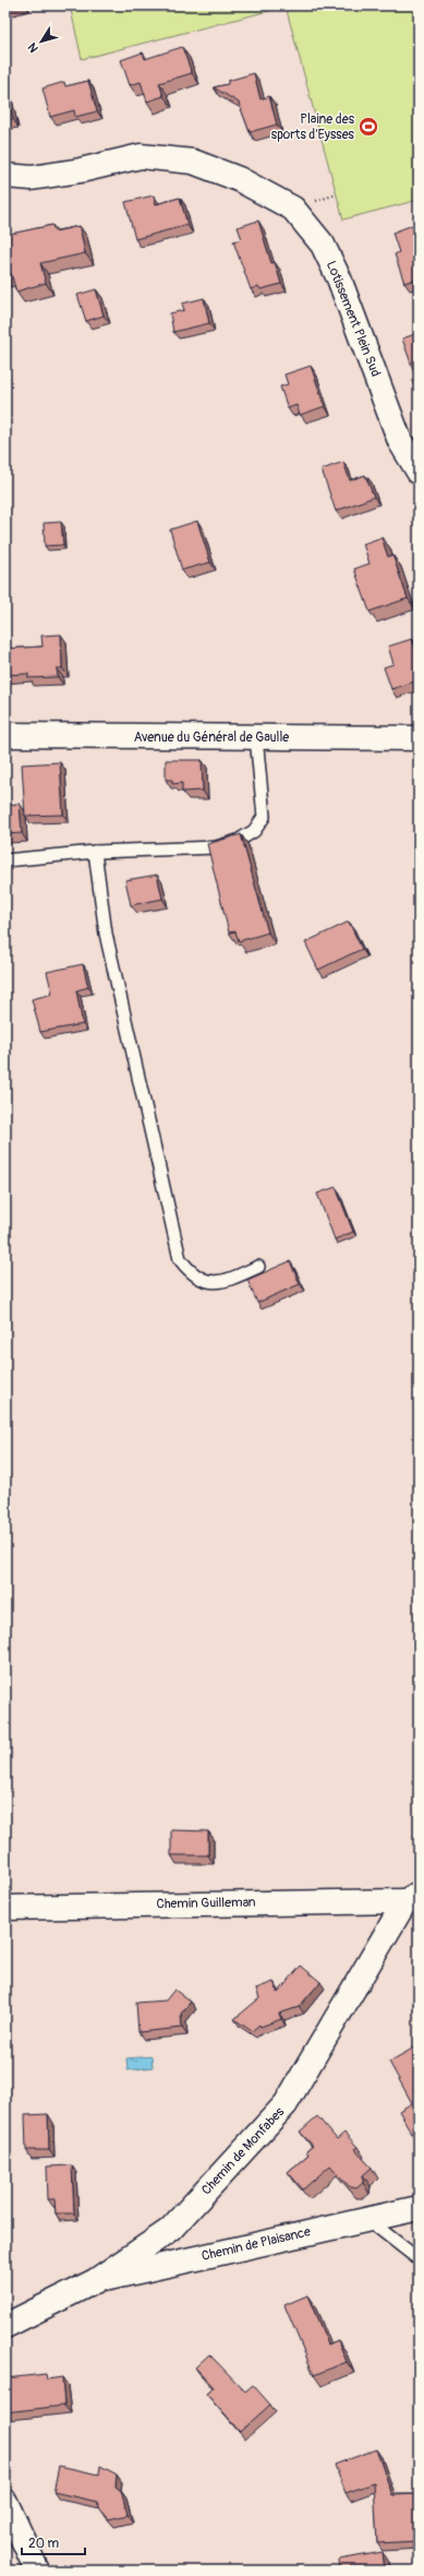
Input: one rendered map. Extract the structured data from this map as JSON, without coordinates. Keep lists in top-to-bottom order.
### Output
{
  "streets": {
    "street": [
      "Lotissement Plein Sud",
      "Avenue du Général de Gaulle",
      "Chemin Guilleman",
      "Chemin de Monfabes",
      "Chemin de Plaisance"
    ]
  },
  "crossings": [
    ["Chemin Guilleman", "Chemin de Monfabes"],
    ["Chemin de Monfabes", "Chemin de Plaisance"]
  ],
  "places": {
    "sports": ["Plaine des sports d'Eysses"]
  },
  "scale_bar": "20 m",
  "north": "bottom left"
}
